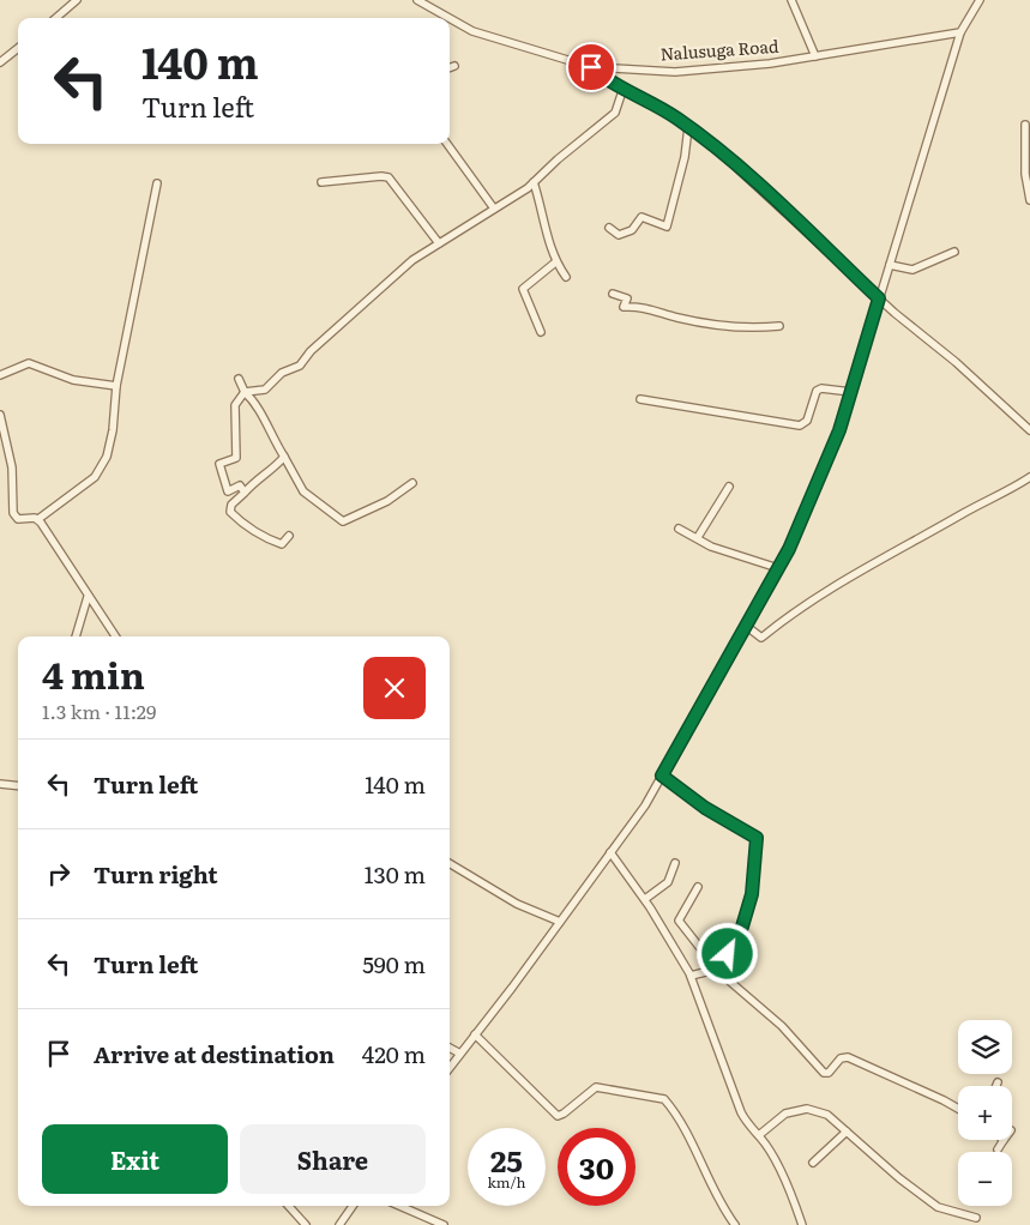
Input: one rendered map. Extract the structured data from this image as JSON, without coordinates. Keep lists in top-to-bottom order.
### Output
{
  "streets": {
    "street": ["Nalusuga Road"]
  },
  "page": {
    "turn": ["140 m", "Turn left"],
    "heading": ["4 min", "1.3 km · 11:29"],
    "list": [
      {
        "name": "Turn left",
        "value": "140 m"
      },
      {
        "name": "Turn right",
        "value": "130 m"
      },
      {
        "name": "Turn left",
        "value": "590 m"
      },
      {
        "name": "Arrive at destination",
        "value": "420 m"
      }
    ],
    "map_buttons": ["+", "−"],
    "buttons": ["Exit", "Share"],
    "speed": "25 km/h",
    "limit": "30"
  }
}
